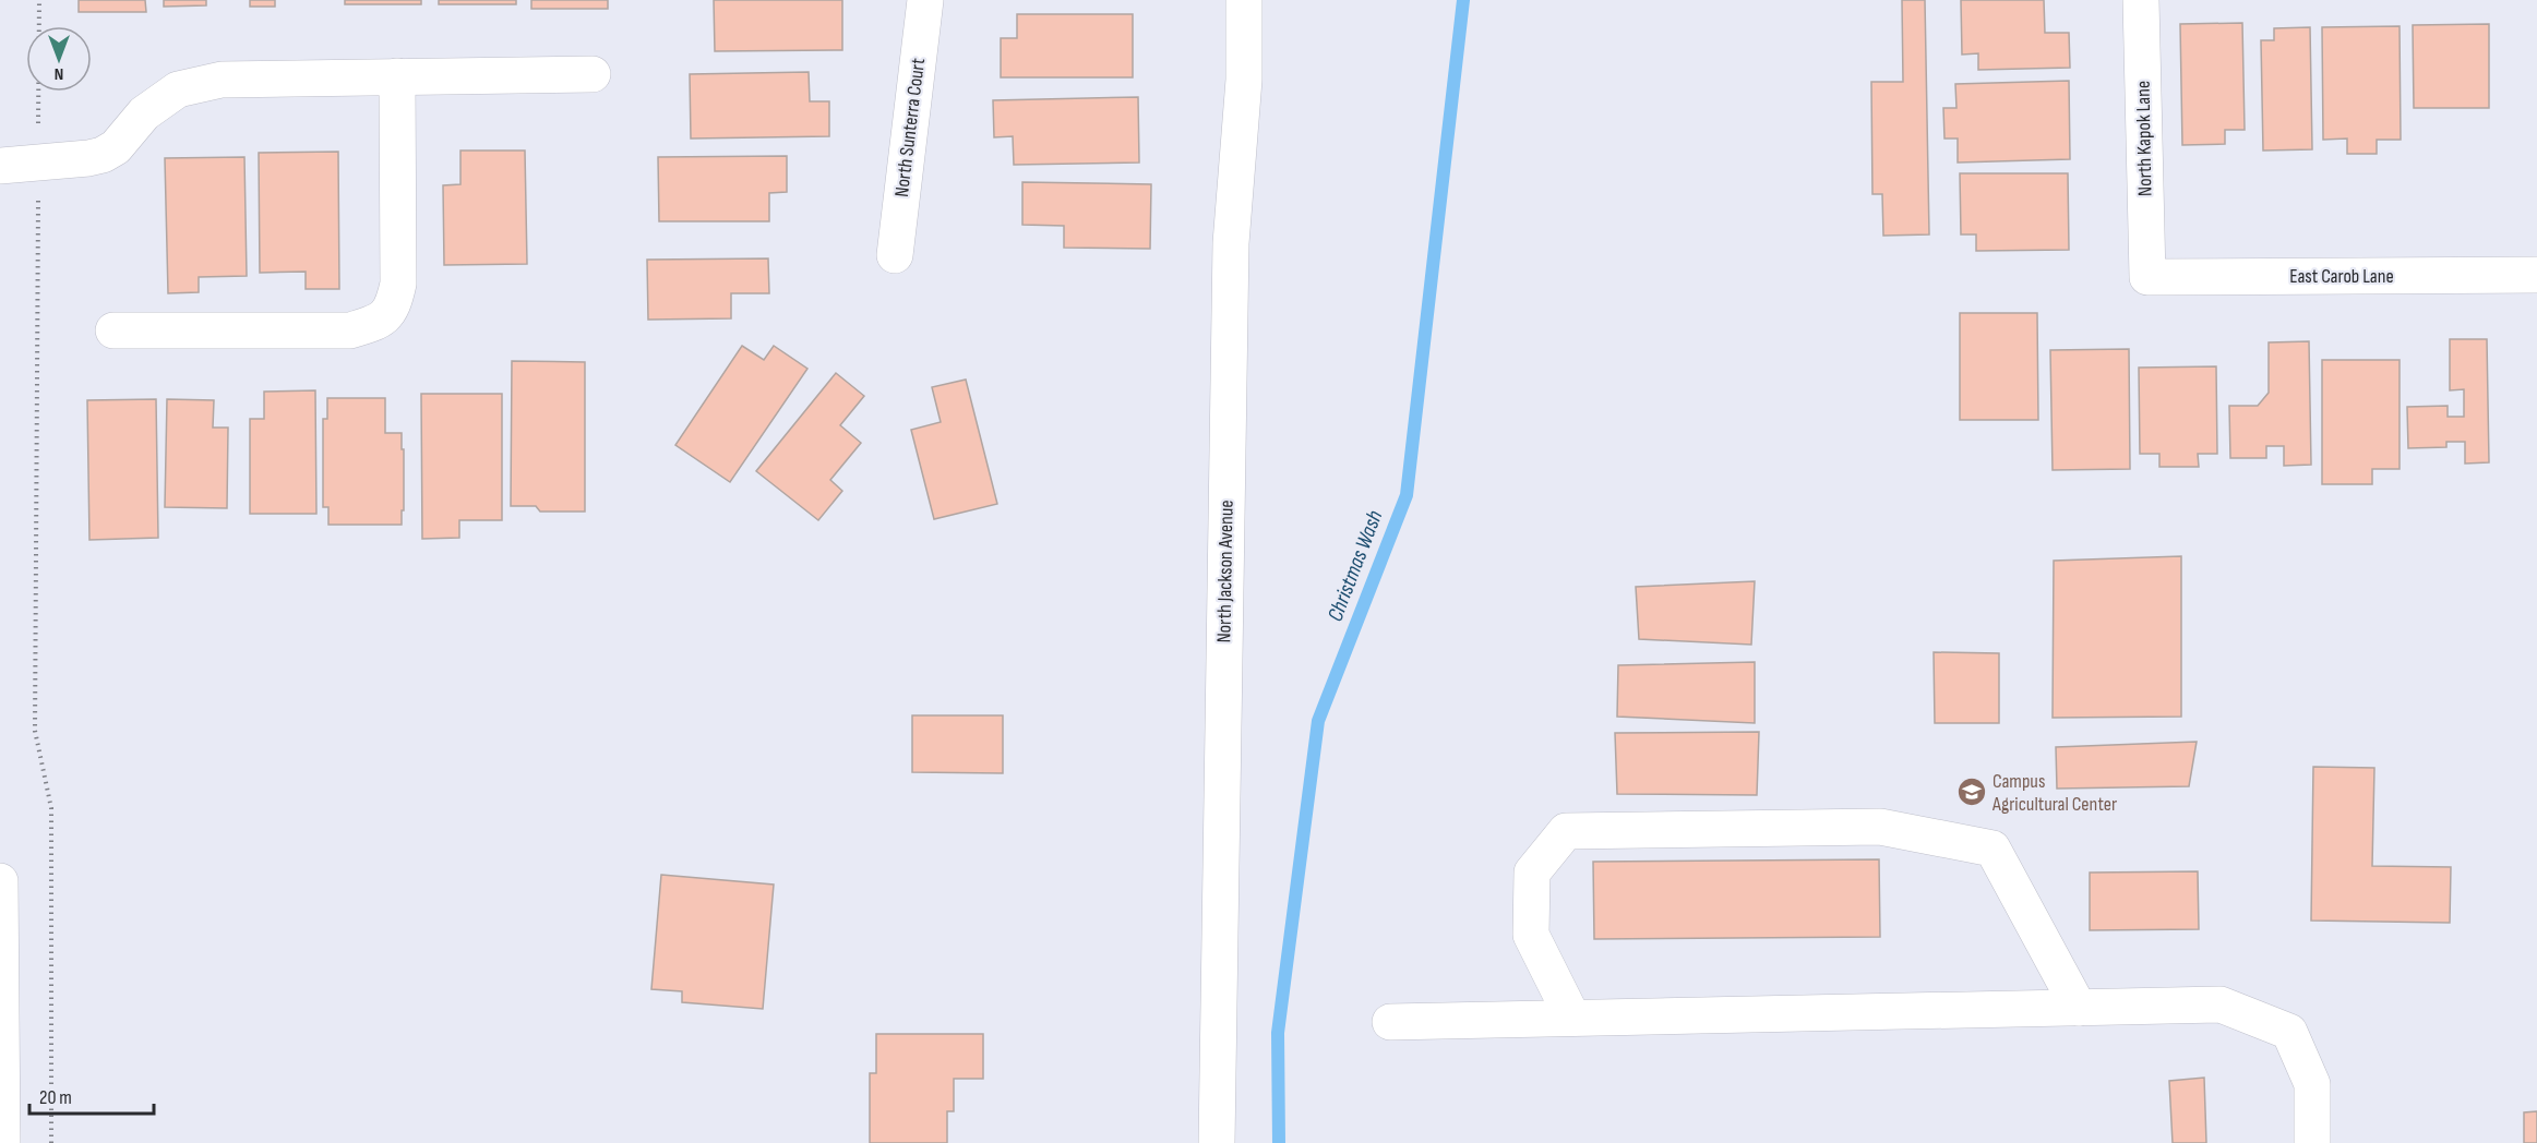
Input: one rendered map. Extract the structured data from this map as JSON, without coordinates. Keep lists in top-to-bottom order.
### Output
{
  "streets": {
    "street": [
      "North Sunterra Court",
      "North Kapok Lane",
      "East Carob Lane",
      "North Jackson Avenue"
    ]
  },
  "crossings": [
    ["North Kapok Lane", "East Carob Lane"]
  ],
  "water": ["Christmas Wash"],
  "places": {
    "school or university": ["Campus Agricultural Center"]
  },
  "scale_bar": "20 m",
  "north": "bottom"
}
